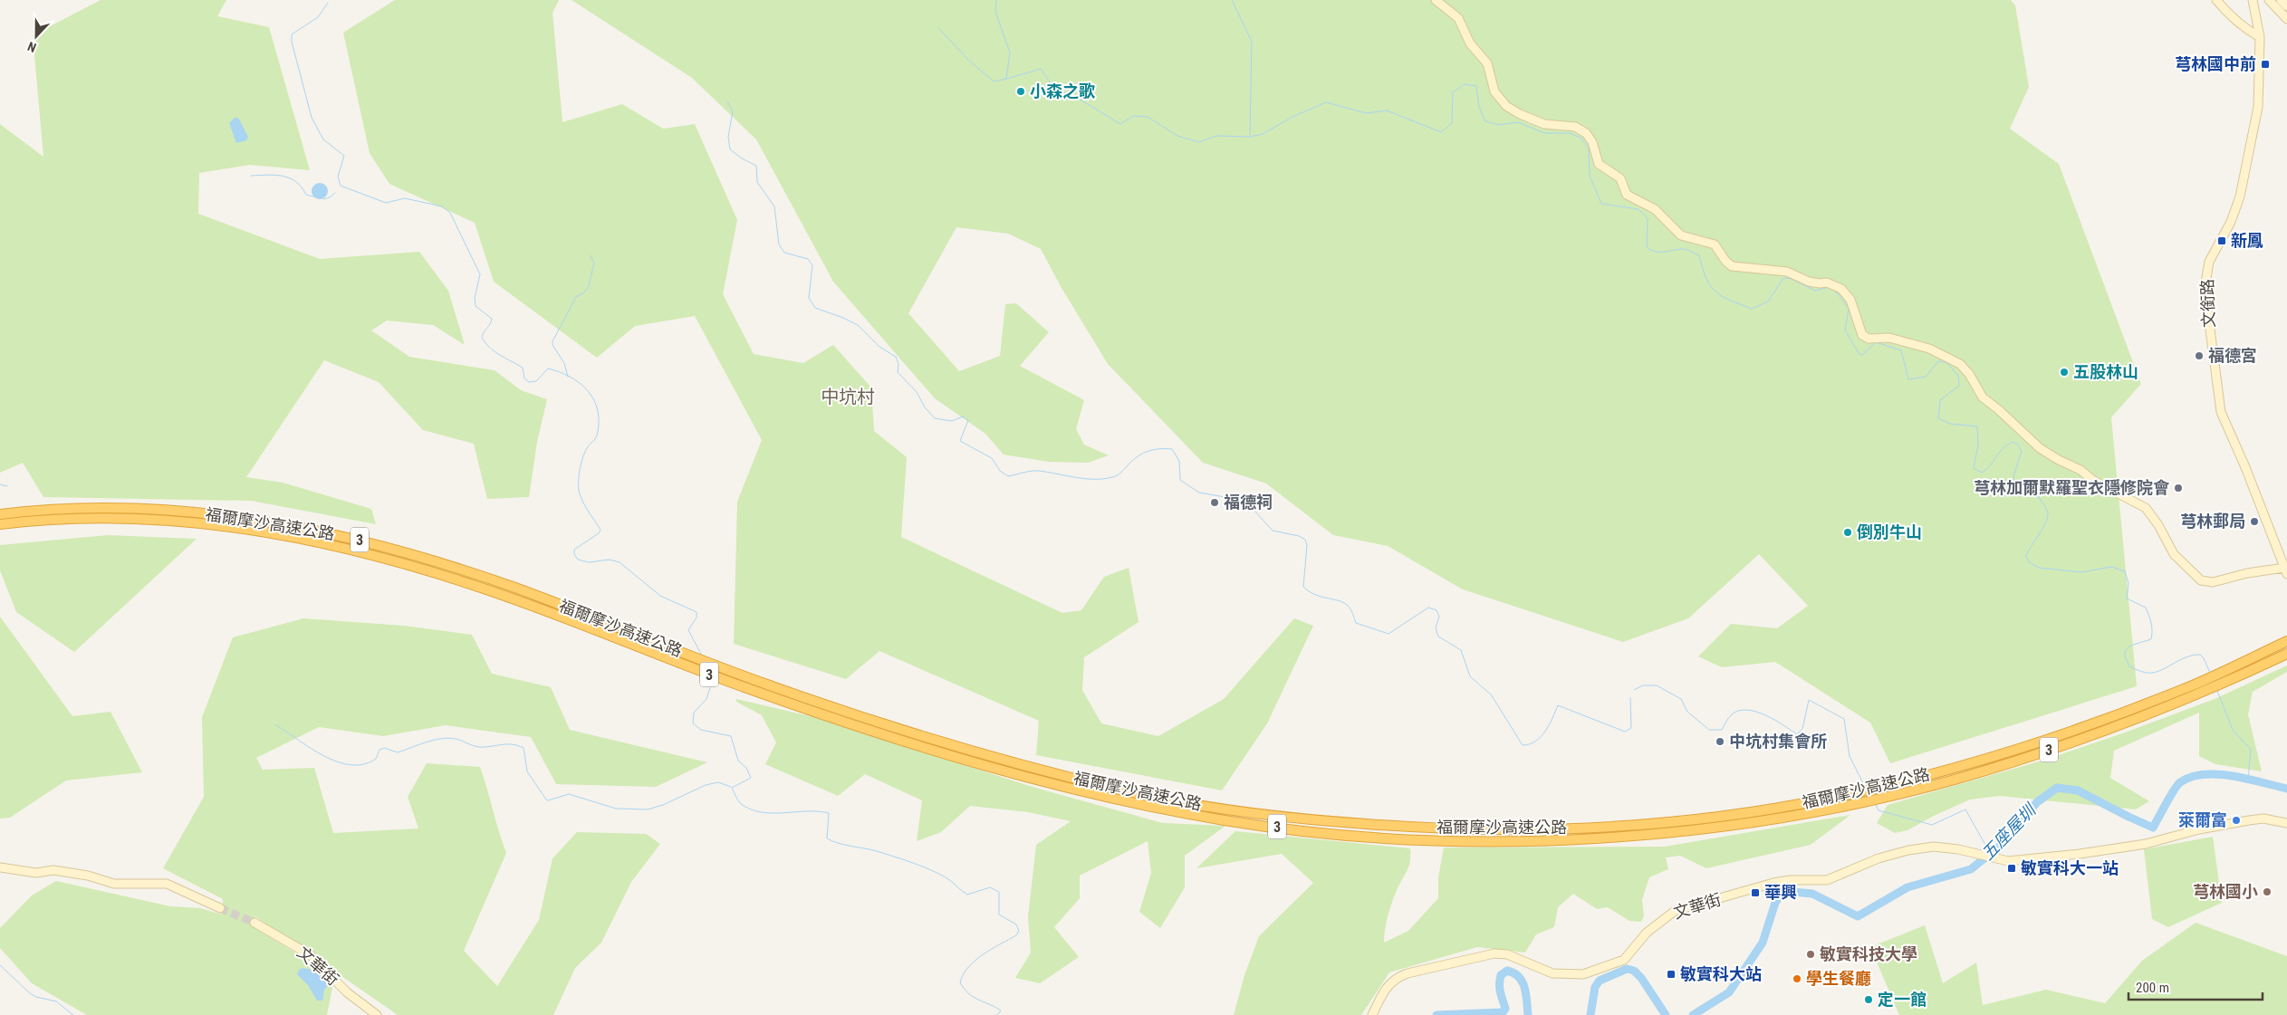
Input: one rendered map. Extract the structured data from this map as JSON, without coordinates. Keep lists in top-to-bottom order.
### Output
{
  "streets": {
    "highway": ["福爾摩沙高速公路", "3"],
    "street": ["文銜路", "文華街"]
  },
  "districts": ["中坑村"],
  "water": ["五座屋圳"],
  "places": {
    "transit": [
      "芎林國中前",
      "新鳳",
      "敏實科大一站",
      "華興",
      "敏實科大站"
    ],
    "other": [
      "小森之歌",
      "福德宮",
      "五股林山",
      "芎林加爾默羅聖衣隱修院會",
      "福德祠",
      "芎林郵局",
      "倒別牛山",
      "中坑村集會所",
      "萊爾富",
      "芎林國小",
      "敏實科技大學",
      "學生餐廳",
      "定一館"
    ]
  },
  "scale_bar": "200 m",
  "north": "bottom"
}
